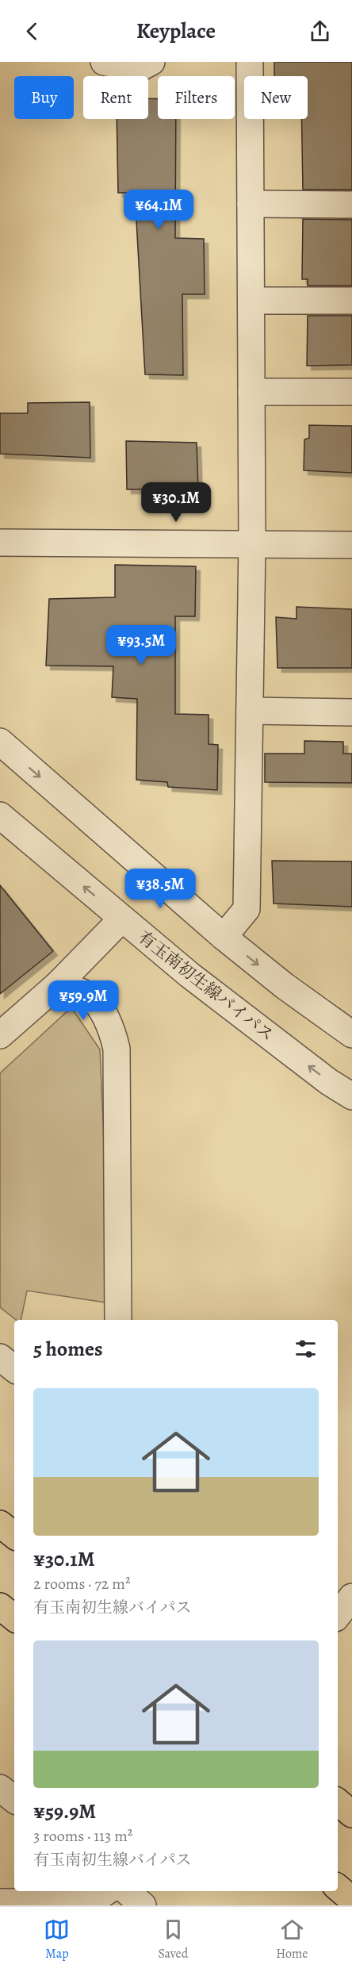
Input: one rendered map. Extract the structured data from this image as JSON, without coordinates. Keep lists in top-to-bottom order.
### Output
{
  "streets": {
    "street": ["有玉南初生線バイパス"]
  },
  "page": {
    "header": "Keyplace",
    "chip": [
      "Buy",
      "Rent",
      "Filters",
      "New"
    ],
    "price": [
      "¥64.1M",
      "¥30.1M",
      "¥93.5M",
      "¥38.5M",
      "¥59.9M"
    ],
    "heading": "5 homes",
    "list": [
      {
        "name": "¥30.1M",
        "note": "2 rooms · 72 m² · 有玉南初生線バイパス"
      },
      {
        "name": "¥59.9M",
        "note": "3 rooms · 113 m² · 有玉南初生線バイパス"
      }
    ],
    "tabs": ["Map", "Saved", "Home"]
  }
}
